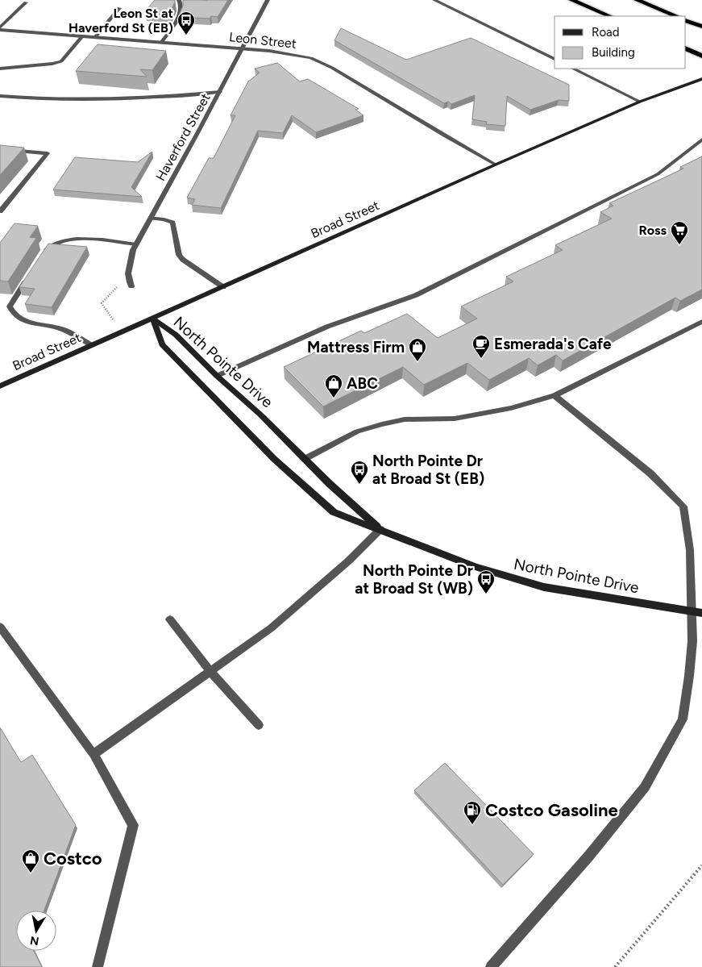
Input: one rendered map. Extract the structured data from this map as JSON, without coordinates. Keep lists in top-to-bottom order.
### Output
{
  "streets": {
    "main road": ["Broad Street", "North Pointe Drive"],
    "street": ["Leon Street", "Haverford Street"]
  },
  "crossings": [
    ["Leon Street", "Haverford Street"],
    ["Leon Street", "Broad Street"],
    ["Broad Street", "North Pointe Drive"]
  ],
  "places": {
    "bus stop": ["Leon St at Haverford St (EB)", "North Pointe Dr at Broad St (EB)", "North Pointe Dr at Broad St (WB)"],
    "supermarket": ["Ross"],
    "cafe": ["Esmerada's Cafe"],
    "shop": ["Mattress Firm", "ABC", "Costco"],
    "fuel station": ["Costco Gasoline"]
  },
  "legend": ["Road", "Building"],
  "north": "bottom"
}
